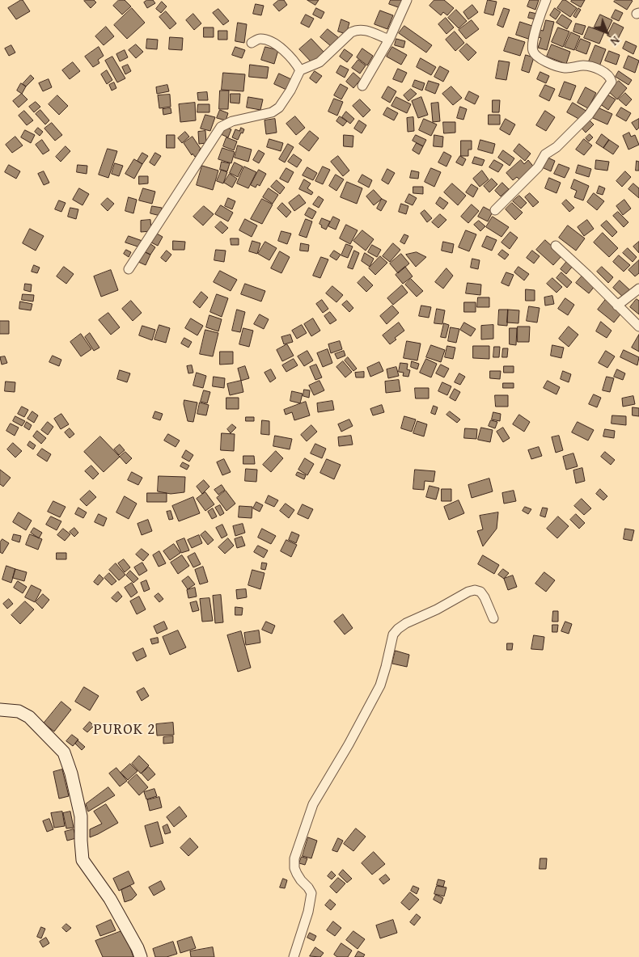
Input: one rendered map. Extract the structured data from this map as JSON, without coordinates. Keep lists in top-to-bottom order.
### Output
{
  "districts": ["PUROK 2"],
  "north": "bottom right"
}
